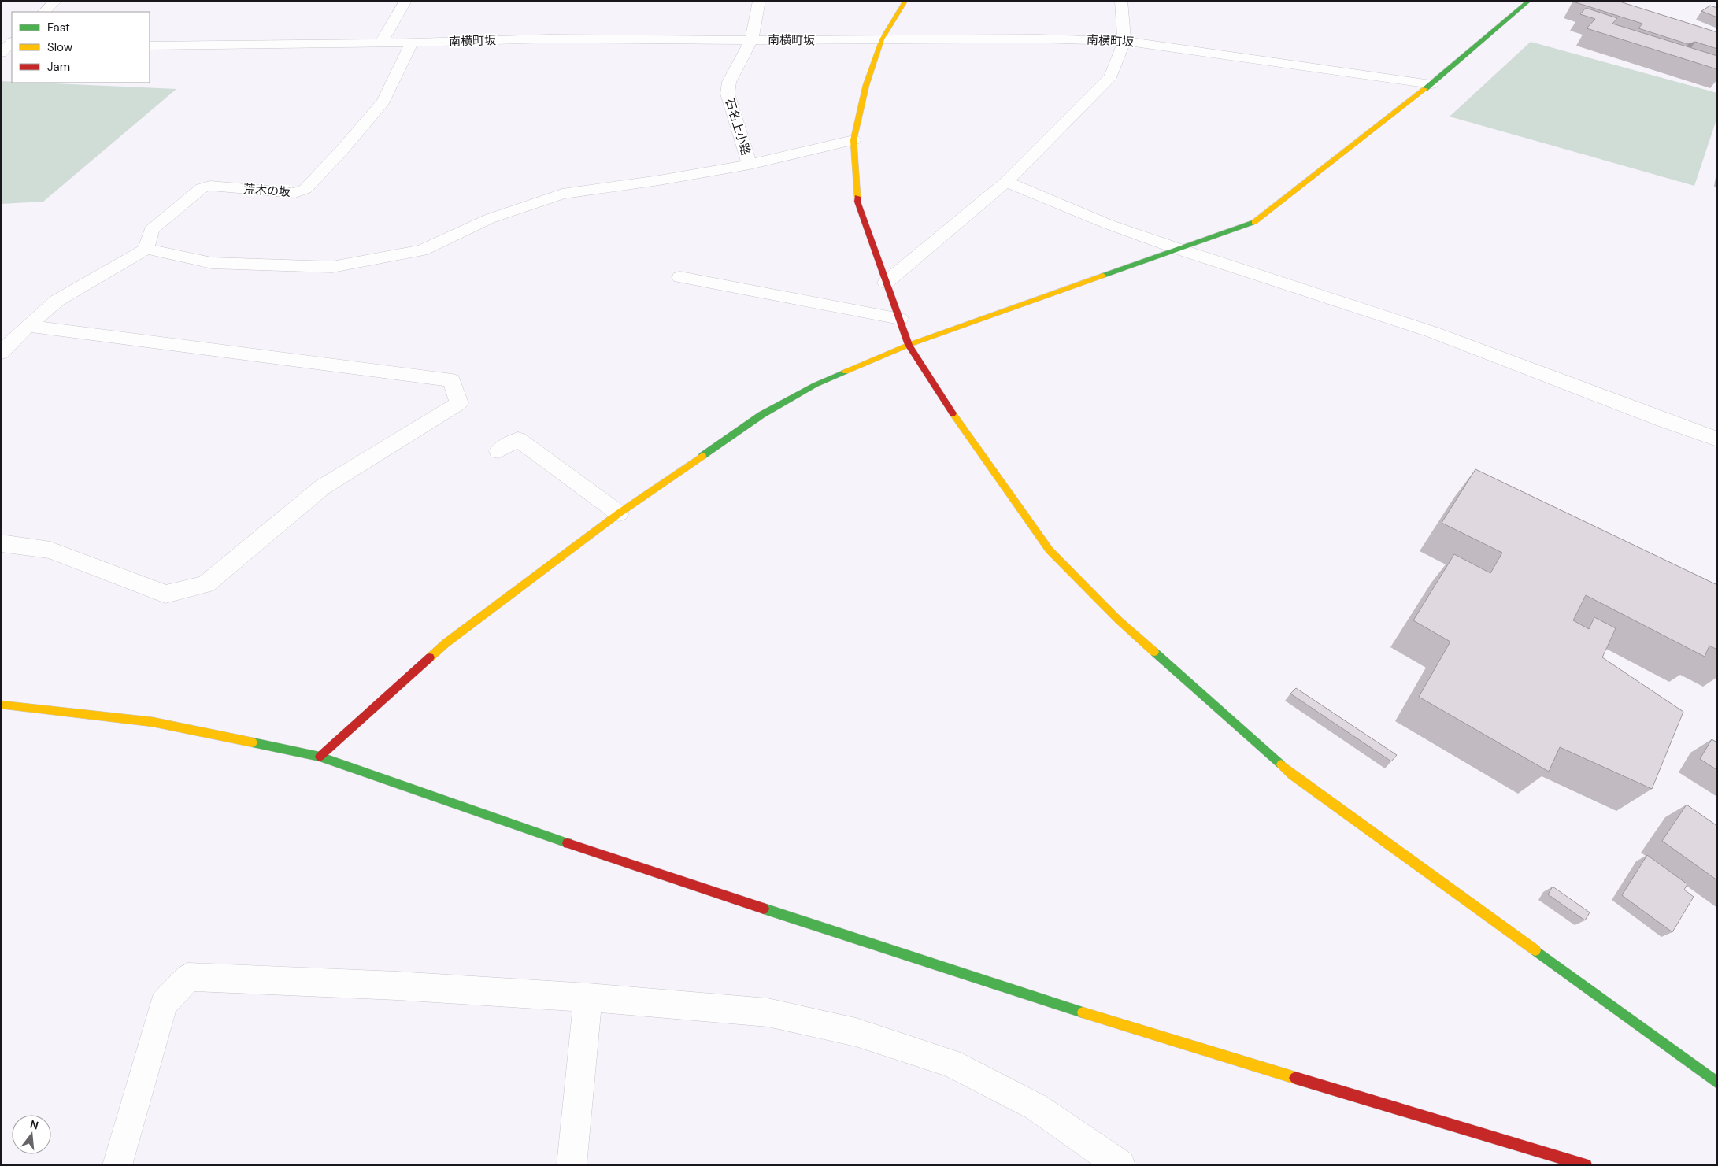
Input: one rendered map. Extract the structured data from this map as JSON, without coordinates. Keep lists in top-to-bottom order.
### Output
{
  "streets": {
    "street": ["南横町坂", "石名上小路", "荒木の坂"]
  },
  "crossings": [
    ["南横町坂", "石名上小路"],
    ["南横町坂", "荒木の坂"]
  ],
  "legend": ["Fast", "Slow", "Jam"],
  "north": "top"
}
